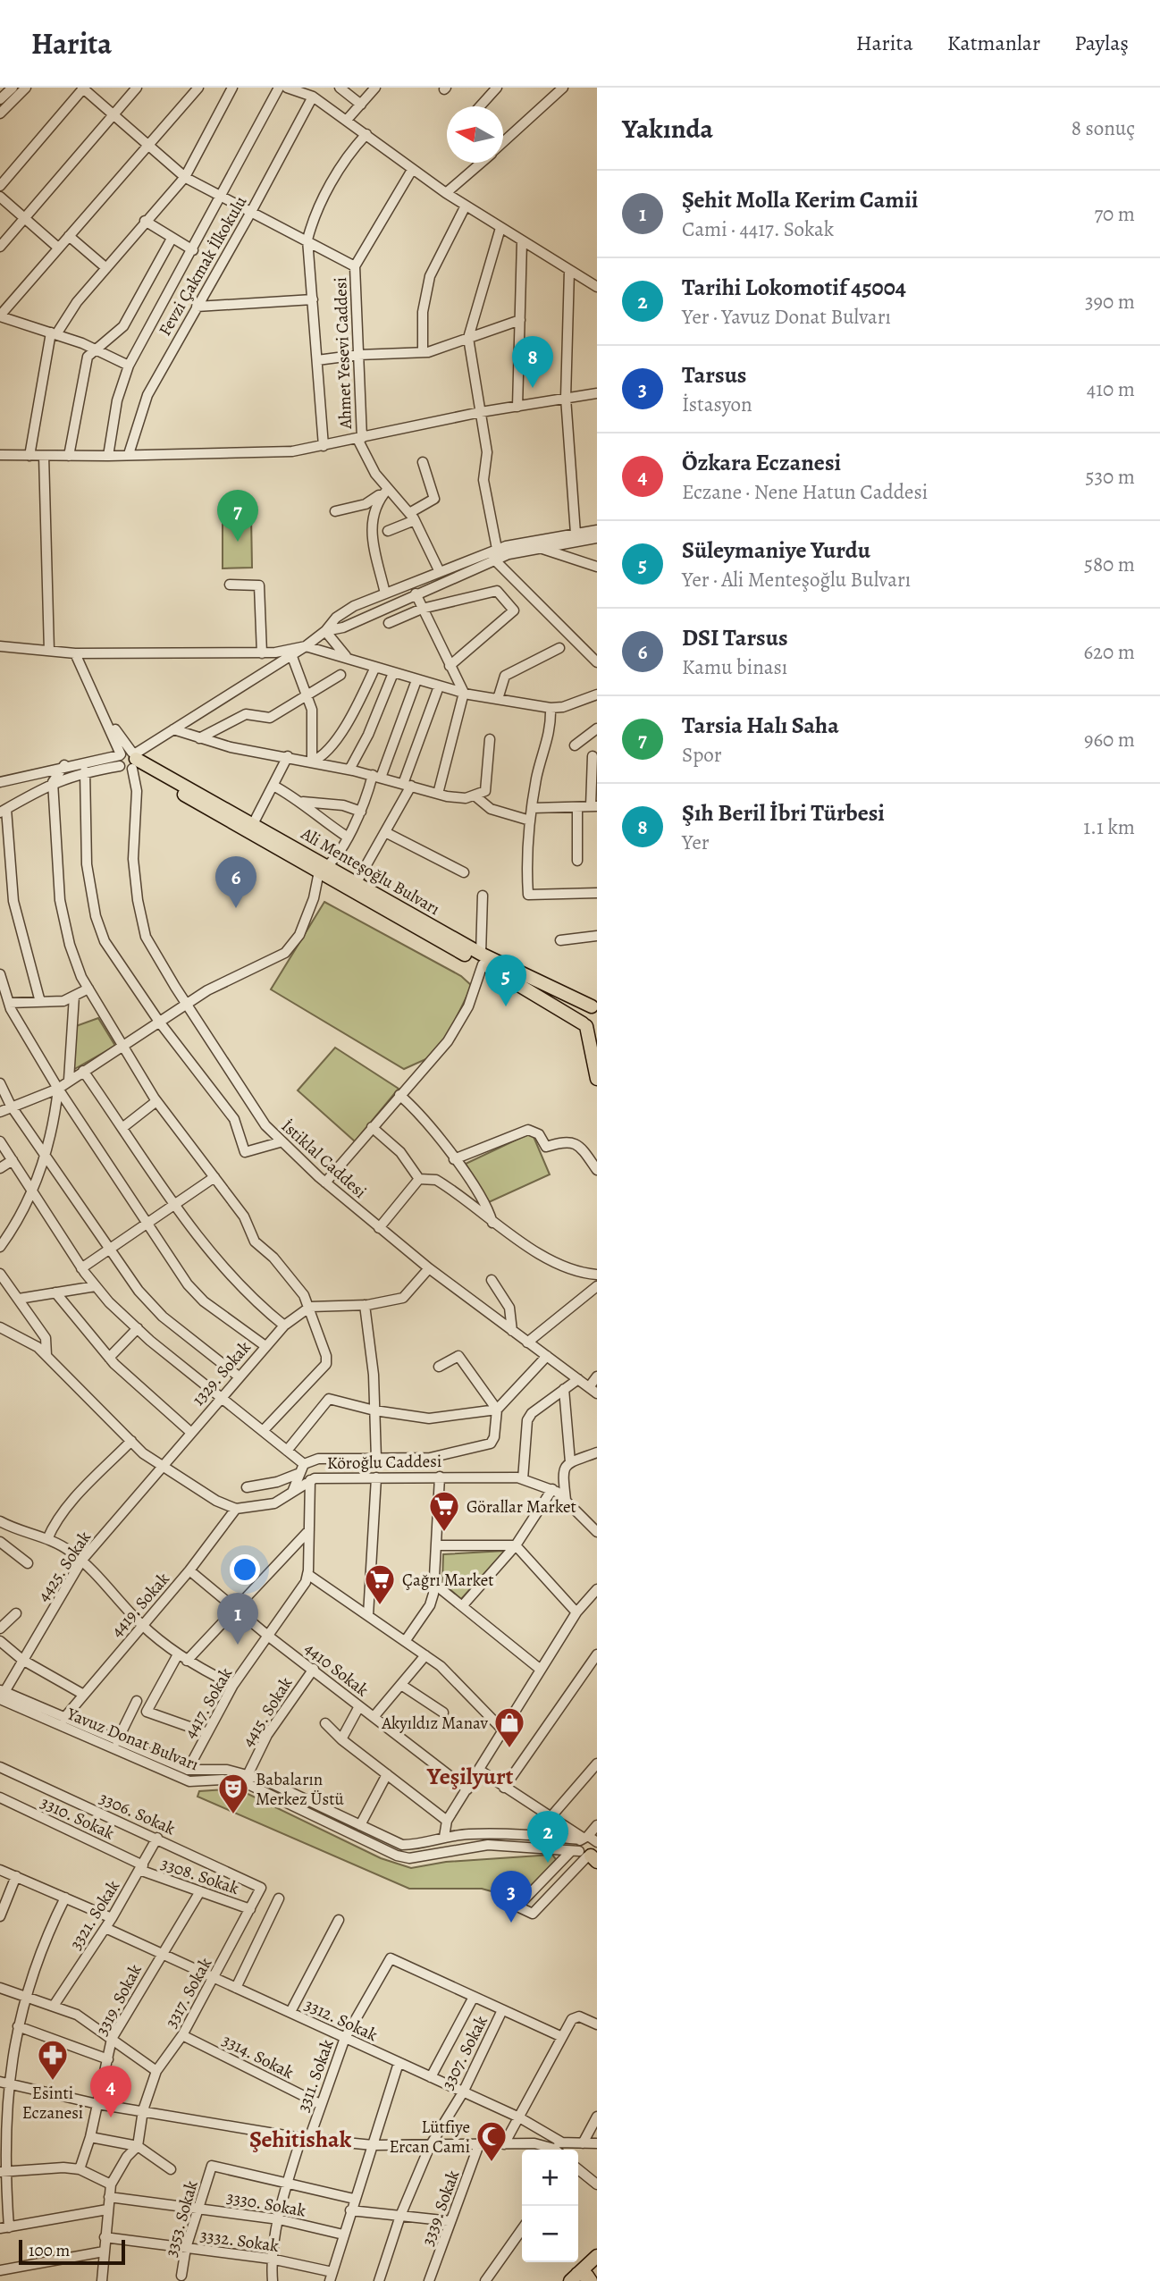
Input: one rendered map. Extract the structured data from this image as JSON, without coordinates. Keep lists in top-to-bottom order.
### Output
{
  "streets": {
    "main road": ["Ali Menteşoğlu Bulvarı"],
    "street": [
      "Fevzi Çakmak İlkokulu",
      "Ahmet Yesevi Caddesi",
      "İstiklal Caddesi",
      "1329. Sokak",
      "Köroğlu Caddesi",
      "4425. Sokak",
      "4419. Sokak",
      "4410 Sokak",
      "4417. Sokak",
      "4415. Sokak",
      "Yavuz Donat Bulvarı",
      "3306. Sokak",
      "3310. Sokak",
      "3308. Sokak",
      "3321. Sokak",
      "3317. Sokak",
      "3319. Sokak",
      "3312. Sokak",
      "3307. Sokak",
      "3314. Sokak",
      "3311. Sokak",
      "3330. Sokak",
      "3339. Sokak",
      "3353. Sokak",
      "3332. Sokak"
    ]
  },
  "crossings": [
    ["Ali Menteşoğlu Bulvarı", "İstiklal Caddesi"],
    ["1329. Sokak", "4425. Sokak"],
    ["Köroğlu Caddesi", "4419. Sokak"],
    ["Köroğlu Caddesi", "4417. Sokak"],
    ["4425. Sokak", "Yavuz Donat Bulvarı"],
    ["4419. Sokak", "4410 Sokak"],
    ["4419. Sokak", "Yavuz Donat Bulvarı"],
    ["4410 Sokak", "4417. Sokak"],
    ["4410 Sokak", "4415. Sokak"],
    ["4417. Sokak", "Yavuz Donat Bulvarı"],
    ["4415. Sokak", "Yavuz Donat Bulvarı"],
    ["3306. Sokak", "3321. Sokak"],
    ["3306. Sokak", "3317. Sokak"],
    ["3310. Sokak", "3308. Sokak"],
    ["3310. Sokak", "3321. Sokak"],
    ["3308. Sokak", "3321. Sokak"],
    ["3308. Sokak", "3317. Sokak"],
    ["3308. Sokak", "3319. Sokak"],
    ["3321. Sokak", "3312. Sokak"],
    ["3317. Sokak", "3312. Sokak"],
    ["3317. Sokak", "3314. Sokak"],
    ["3319. Sokak", "3312. Sokak"],
    ["3312. Sokak", "3307. Sokak"],
    ["3312. Sokak", "3311. Sokak"],
    ["3314. Sokak", "3311. Sokak"],
    ["3311. Sokak", "3330. Sokak"],
    ["3311. Sokak", "3353. Sokak"],
    ["3311. Sokak", "3332. Sokak"],
    ["3330. Sokak", "3353. Sokak"],
    ["3353. Sokak", "3332. Sokak"]
  ],
  "districts": ["Yeşilyurt", "Şehitishak"],
  "places": {
    "supermarket": ["Görallar Market", "Çağrı Market"],
    "shop": ["Akyıldız Manav"],
    "theatre": ["Babaların Merkez Üstü"],
    "pharmacy": ["Esinti Eczanesi"],
    "mosque": ["Lütfiye Ercan Cami"]
  },
  "scale_bar": "100 m",
  "north": "left",
  "page": {
    "header": "Harita",
    "nav": ["Harita", "Katmanlar", "Paylaş"],
    "heading": ["Yakında", "8 sonuç"],
    "list": [
      {
        "mark": "1",
        "name": "Şehit Molla Kerim Camii",
        "note": "Cami · 4417. Sokak",
        "value": "70 m"
      },
      {
        "mark": "2",
        "name": "Tarihi Lokomotif 45004",
        "note": "Yer · Yavuz Donat Bulvarı",
        "value": "390 m"
      },
      {
        "mark": "3",
        "name": "Tarsus",
        "note": "İstasyon",
        "value": "410 m"
      },
      {
        "mark": "4",
        "name": "Özkara Eczanesi",
        "note": "Eczane · Nene Hatun Caddesi",
        "value": "530 m"
      },
      {
        "mark": "5",
        "name": "Süleymaniye Yurdu",
        "note": "Yer · Ali Menteşoğlu Bulvarı",
        "value": "580 m"
      },
      {
        "mark": "6",
        "name": "DSI Tarsus",
        "note": "Kamu binası",
        "value": "620 m"
      },
      {
        "mark": "7",
        "name": "Tarsia Halı Saha",
        "note": "Spor",
        "value": "960 m"
      },
      {
        "mark": "8",
        "name": "Şıh Beril İbri Türbesi",
        "note": "Yer",
        "value": "1.1 km"
      }
    ],
    "pins": [
      "8",
      "7",
      "6",
      "5",
      "1",
      "2",
      "3",
      "4"
    ],
    "map_buttons": ["+", "−"],
    "scale": "100 m"
  }
}
